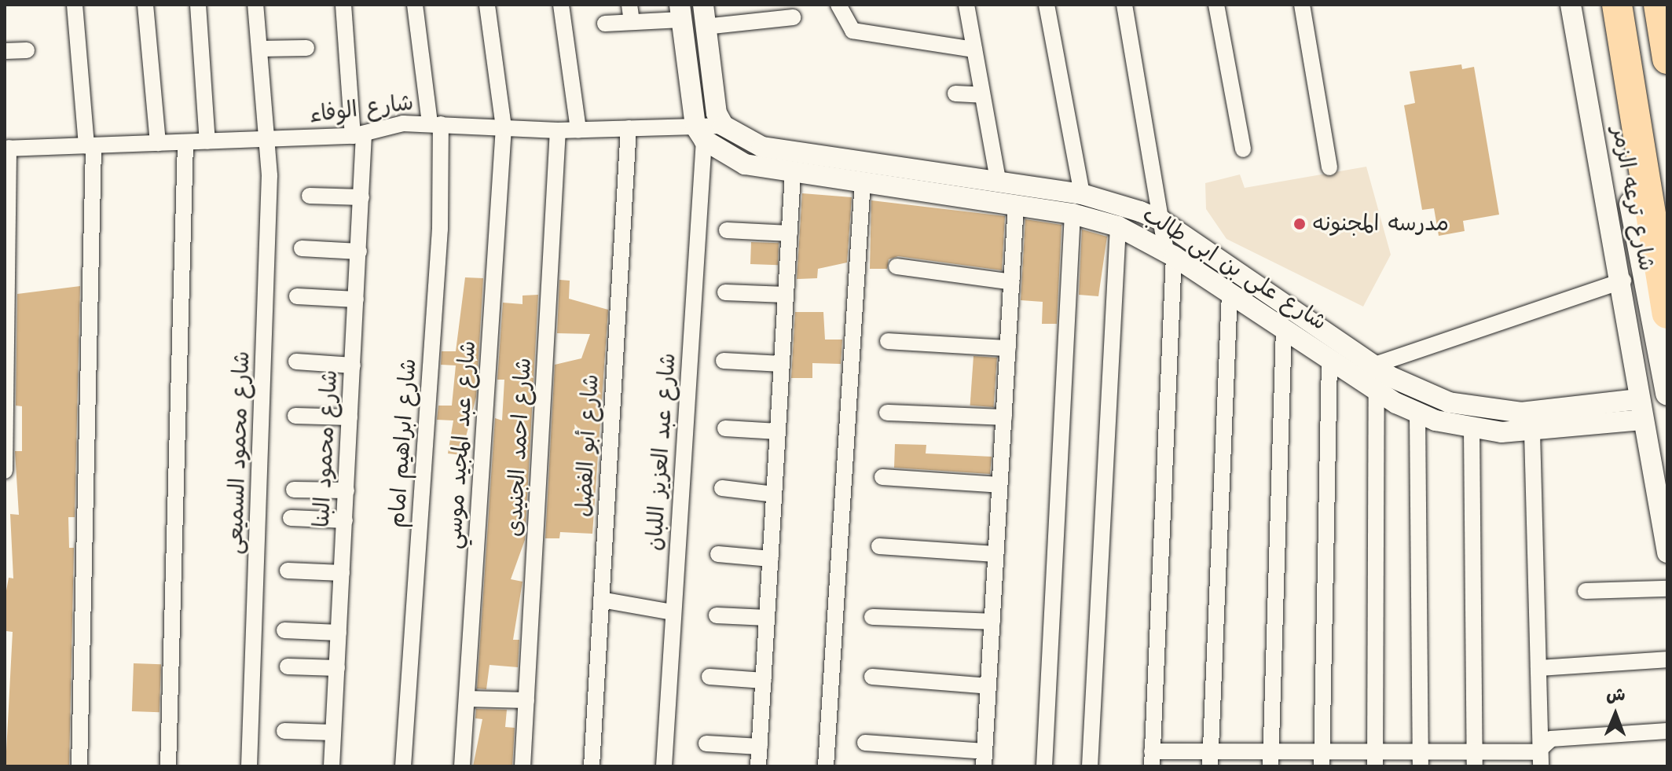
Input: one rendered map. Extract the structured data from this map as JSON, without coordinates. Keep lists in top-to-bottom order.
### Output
{
  "streets": {
    "street": [
      "شارع الوفاء",
      "شارع ترعه الزمر",
      "شارع على بن ابى طالب",
      "شارع ابراهيم امام",
      "شارع عبد المجيد موسي",
      "شارع أبو الفضل",
      "شارع احمد الجنيدى",
      "شارع محمود البنا",
      "شارع عبد العزيز اللبان",
      "شارع محمود السميعى"
    ]
  },
  "crossings": [
    ["شارع الوفاء", "شارع على بن ابى طالب"],
    ["شارع الوفاء", "شارع ابراهيم امام"],
    ["شارع الوفاء", "شارع عبد المجيد موسي"],
    ["شارع الوفاء", "شارع أبو الفضل"],
    ["شارع الوفاء", "شارع احمد الجنيدى"],
    ["شارع الوفاء", "شارع محمود البنا"],
    ["شارع الوفاء", "شارع عبد العزيز اللبان"],
    ["شارع الوفاء", "شارع محمود السميعى"],
    ["شارع ترعه الزمر", "شارع على بن ابى طالب"],
    ["شارع على بن ابى طالب", "شارع عبد العزيز اللبان"]
  ],
  "places": ["مدرسه المجنونه"],
  "north": "top"
}
